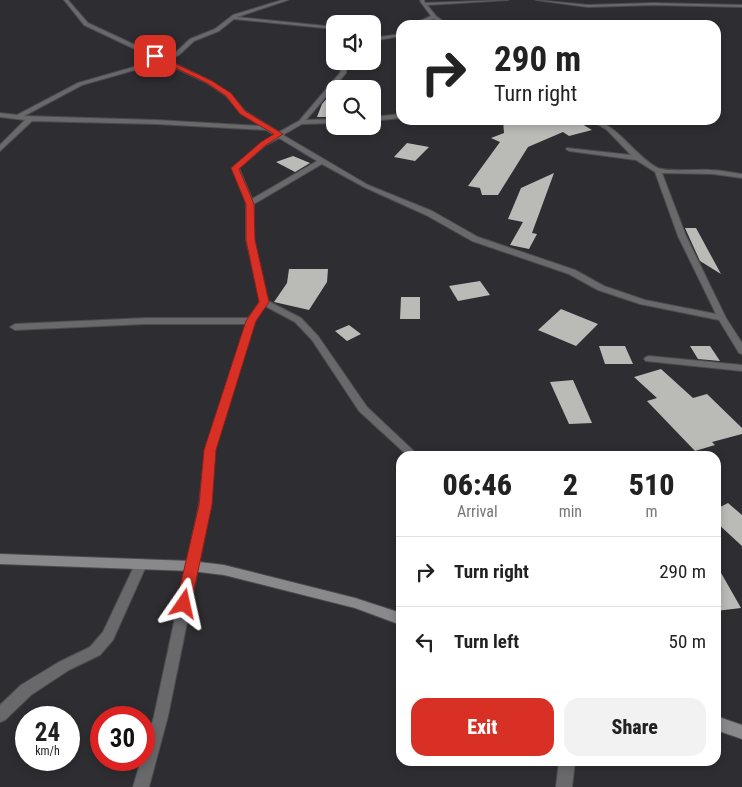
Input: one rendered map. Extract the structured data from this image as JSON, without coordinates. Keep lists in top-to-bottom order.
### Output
{
  "page": {
    "turn": ["290 m", "Turn right"],
    "eta": [
      "06:46",
      "Arrival",
      "2",
      "min",
      "510",
      "m"
    ],
    "list": [
      {
        "name": "Turn right",
        "value": "290 m"
      },
      {
        "name": "Turn left",
        "value": "50 m"
      }
    ],
    "buttons": ["Exit", "Share"],
    "speed": "24 km/h",
    "limit": "30"
  }
}
